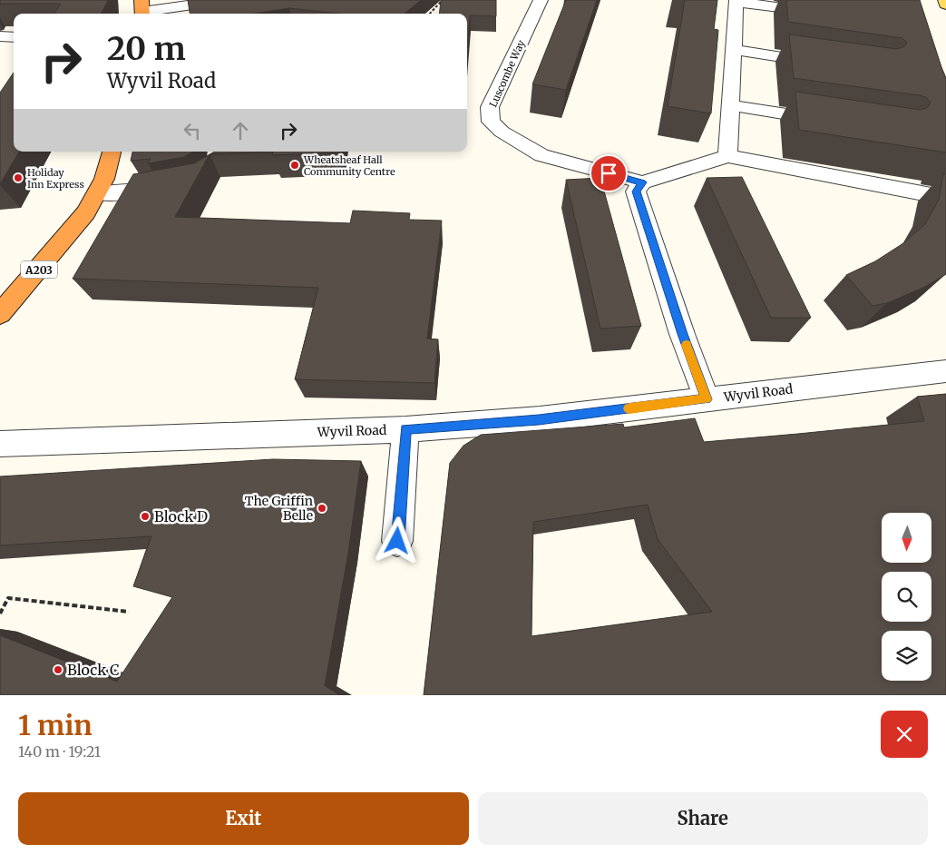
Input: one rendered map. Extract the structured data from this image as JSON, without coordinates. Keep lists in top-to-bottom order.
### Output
{
  "streets": {
    "highway": ["A203"],
    "street": ["Luscombe Way", "Wyvil Road"]
  },
  "places": [
    "Wheatsheaf Hall Community Centre",
    "Holiday Inn Express",
    "The Griffin Belle",
    "Block D",
    "Block C"
  ],
  "north": "bottom",
  "page": {
    "turn": ["20 m", "Wyvil Road"],
    "heading": ["1 min", "140 m · 19:21"],
    "buttons": ["Exit", "Share"]
  }
}
